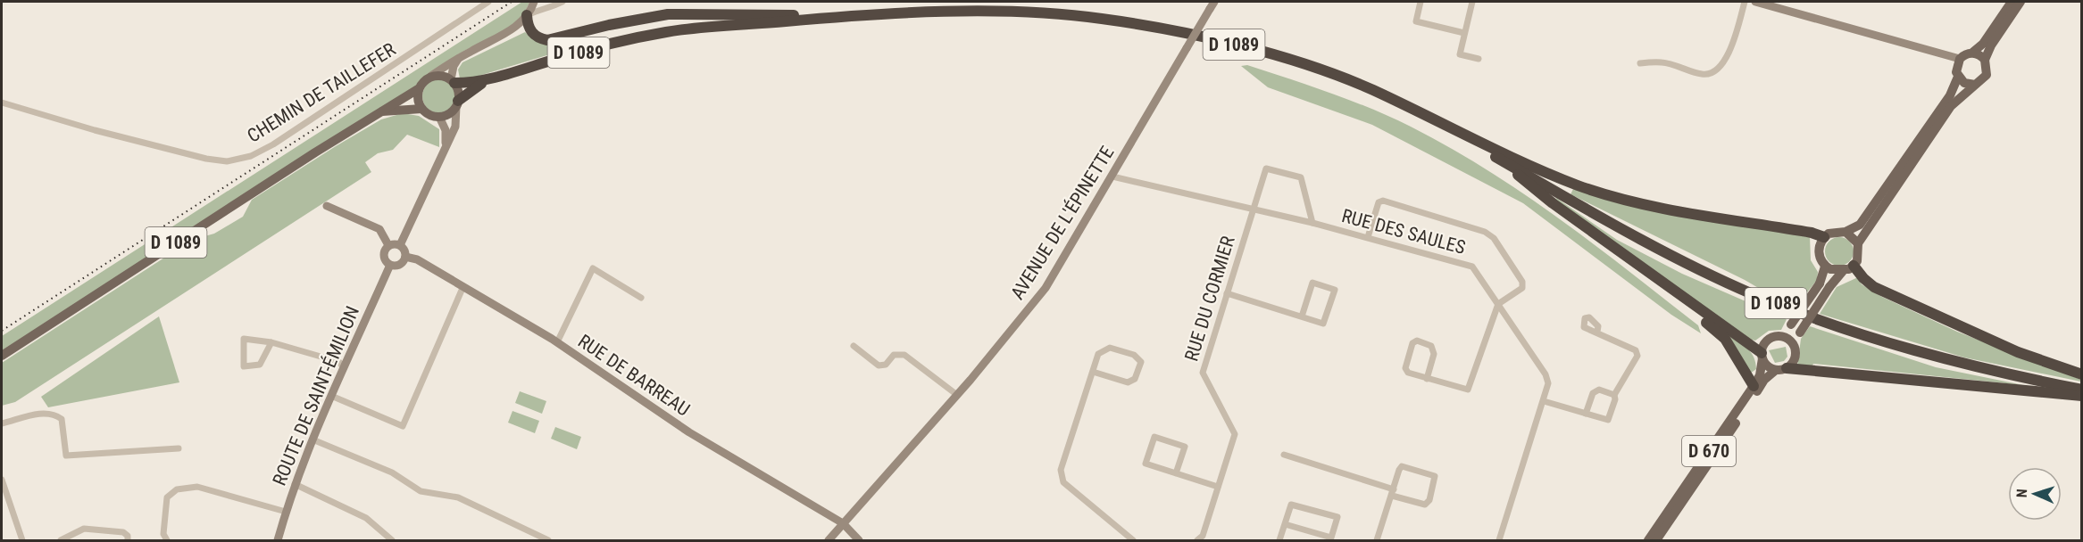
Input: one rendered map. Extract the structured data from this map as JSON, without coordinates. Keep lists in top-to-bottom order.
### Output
{
  "streets": {
    "highway": ["D 1089"],
    "main road": ["D 670"],
    "street": [
      "CHEMIN DE TAILLEFER",
      "AVENUE DE L'ÉPINETTE",
      "RUE DES SAULES",
      "RUE DU CORMIER",
      "RUE DE BARREAU",
      "ROUTE DE SAINT-ÉMILION"
    ]
  },
  "crossings": [
    ["AVENUE DE L'ÉPINETTE", "RUE DES SAULES"],
    ["AVENUE DE L'ÉPINETTE", "RUE DE BARREAU"],
    ["RUE DES SAULES", "RUE DU CORMIER"],
    ["RUE DE BARREAU", "ROUTE DE SAINT-ÉMILION"]
  ],
  "north": "left"
}
